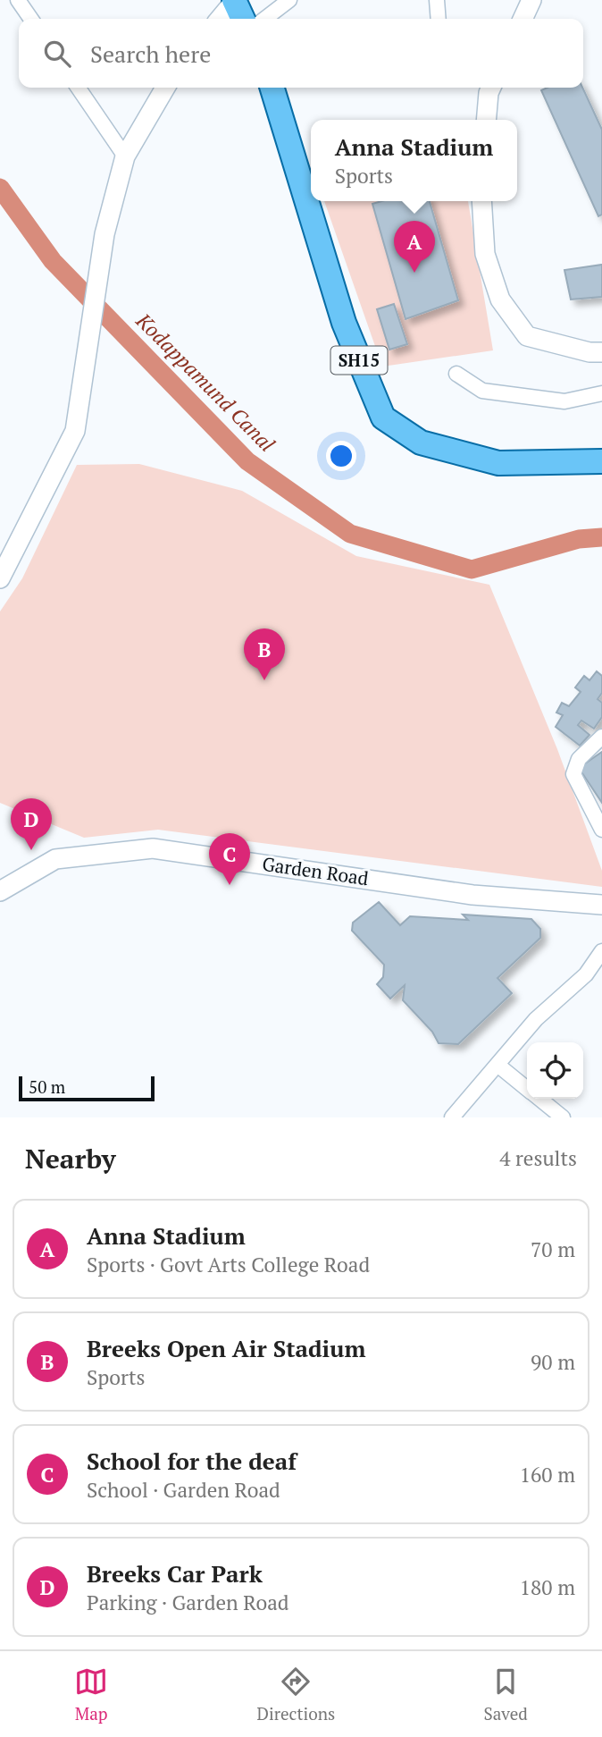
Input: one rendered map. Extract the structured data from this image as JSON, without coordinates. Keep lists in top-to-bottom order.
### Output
{
  "streets": {
    "main road": ["SH15"],
    "street": ["Garden Road"]
  },
  "water": ["Kodappamund Canal"],
  "scale_bar": "50 m",
  "page": {
    "search": "Search here",
    "popup": ["Anna Stadium", "Sports"],
    "pins": [
      "A",
      "B",
      "D",
      "C"
    ],
    "scale": "50 m",
    "heading": ["Nearby", "4 results"],
    "list": [
      {
        "mark": "A",
        "name": "Anna Stadium",
        "note": "Sports · Govt Arts College Road",
        "value": "70 m"
      },
      {
        "mark": "B",
        "name": "Breeks Open Air Stadium",
        "note": "Sports",
        "value": "90 m"
      },
      {
        "mark": "C",
        "name": "School for the deaf",
        "note": "School · Garden Road",
        "value": "160 m"
      },
      {
        "mark": "D",
        "name": "Breeks Car Park",
        "note": "Parking · Garden Road",
        "value": "180 m"
      }
    ],
    "nav": ["Map", "Directions", "Saved"]
  }
}
